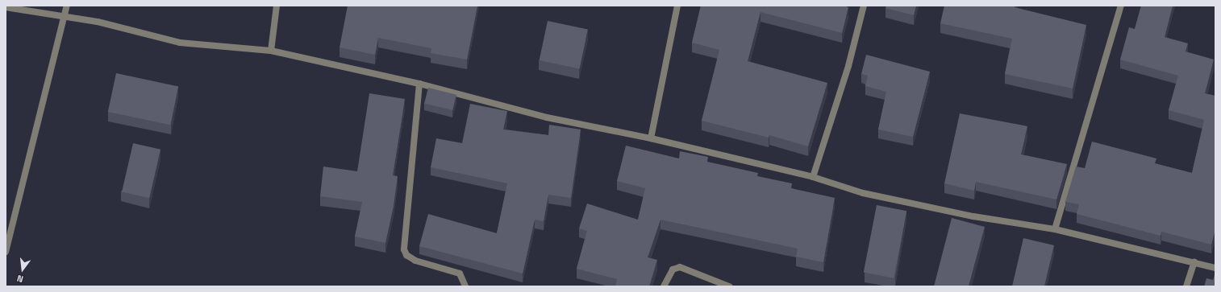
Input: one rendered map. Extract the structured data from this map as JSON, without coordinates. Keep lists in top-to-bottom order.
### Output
{
  "north": "bottom"
}
